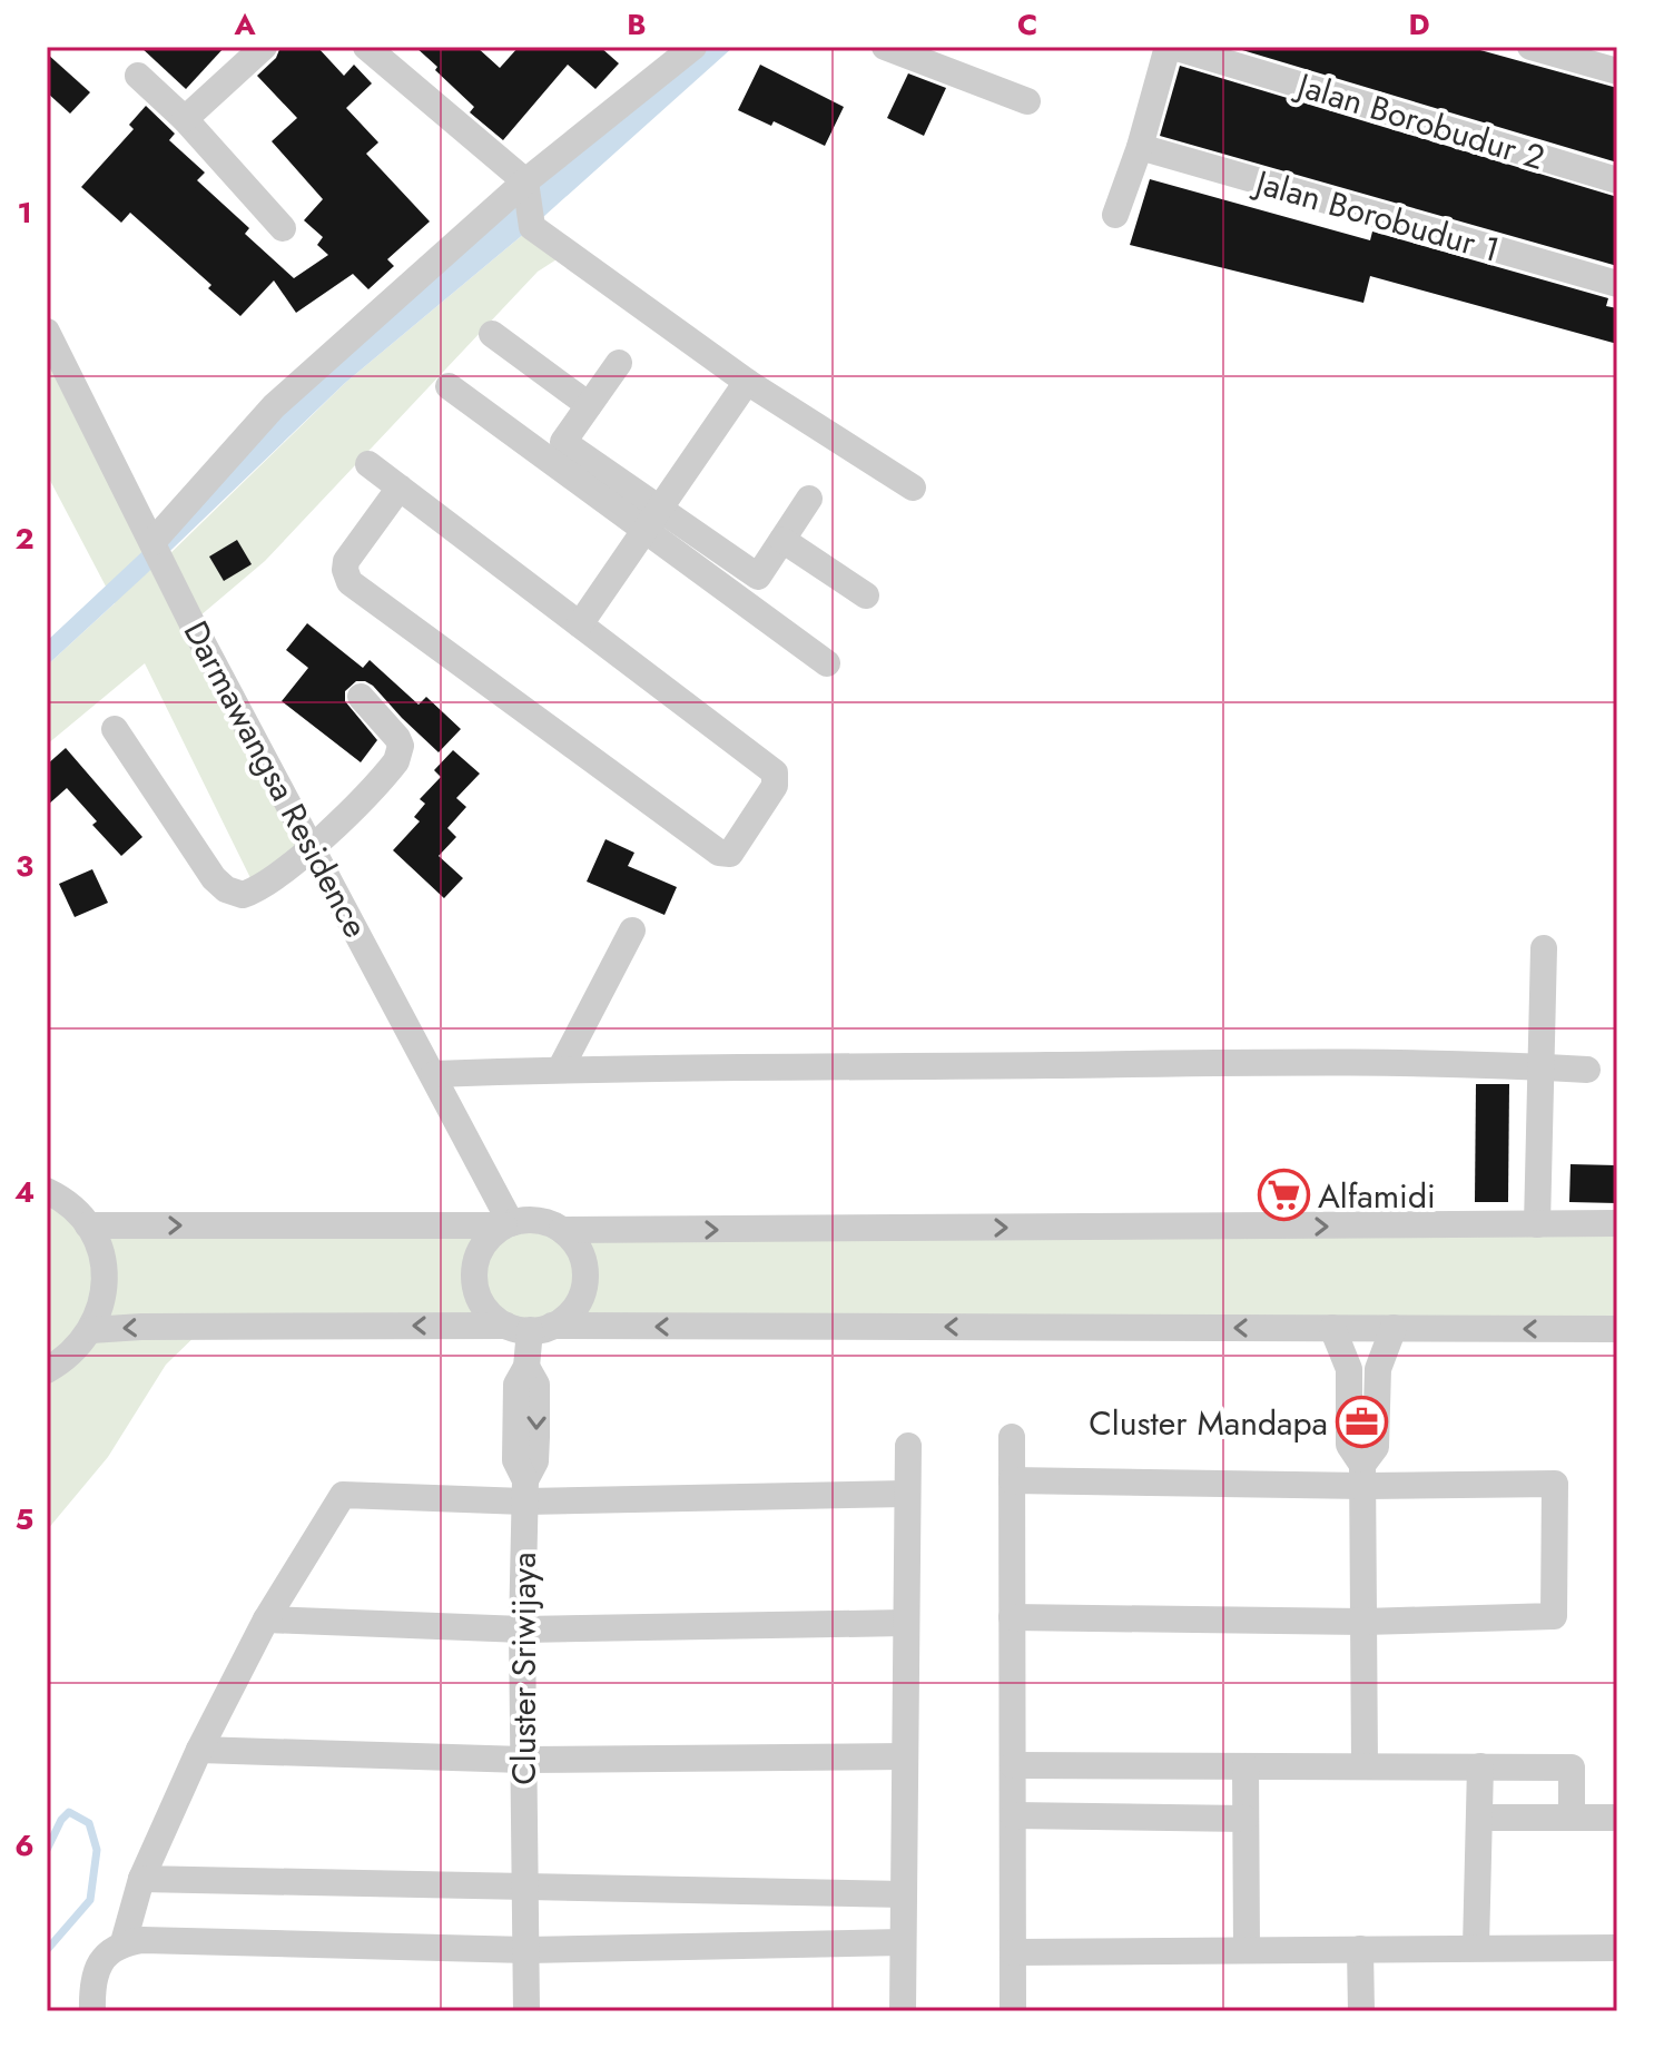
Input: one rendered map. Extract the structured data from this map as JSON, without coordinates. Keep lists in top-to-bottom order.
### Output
{
  "streets": {
    "street": [
      "Jalan Borobudur 2",
      "Jalan Borobudur 1",
      "Darmawangsa Residence",
      "Cluster Sriwijaya"
    ]
  },
  "crossings": [
    ["Darmawangsa Residence", "Cluster Sriwijaya"]
  ],
  "places": {
    "supermarket": ["Alfamidi"],
    "office": ["Cluster Mandapa"]
  },
  "grid": {
    "columns": [
      "A",
      "B",
      "C",
      "D"
    ],
    "rows": [
      "1",
      "2",
      "3",
      "4",
      "5",
      "6"
    ]
  }
}
